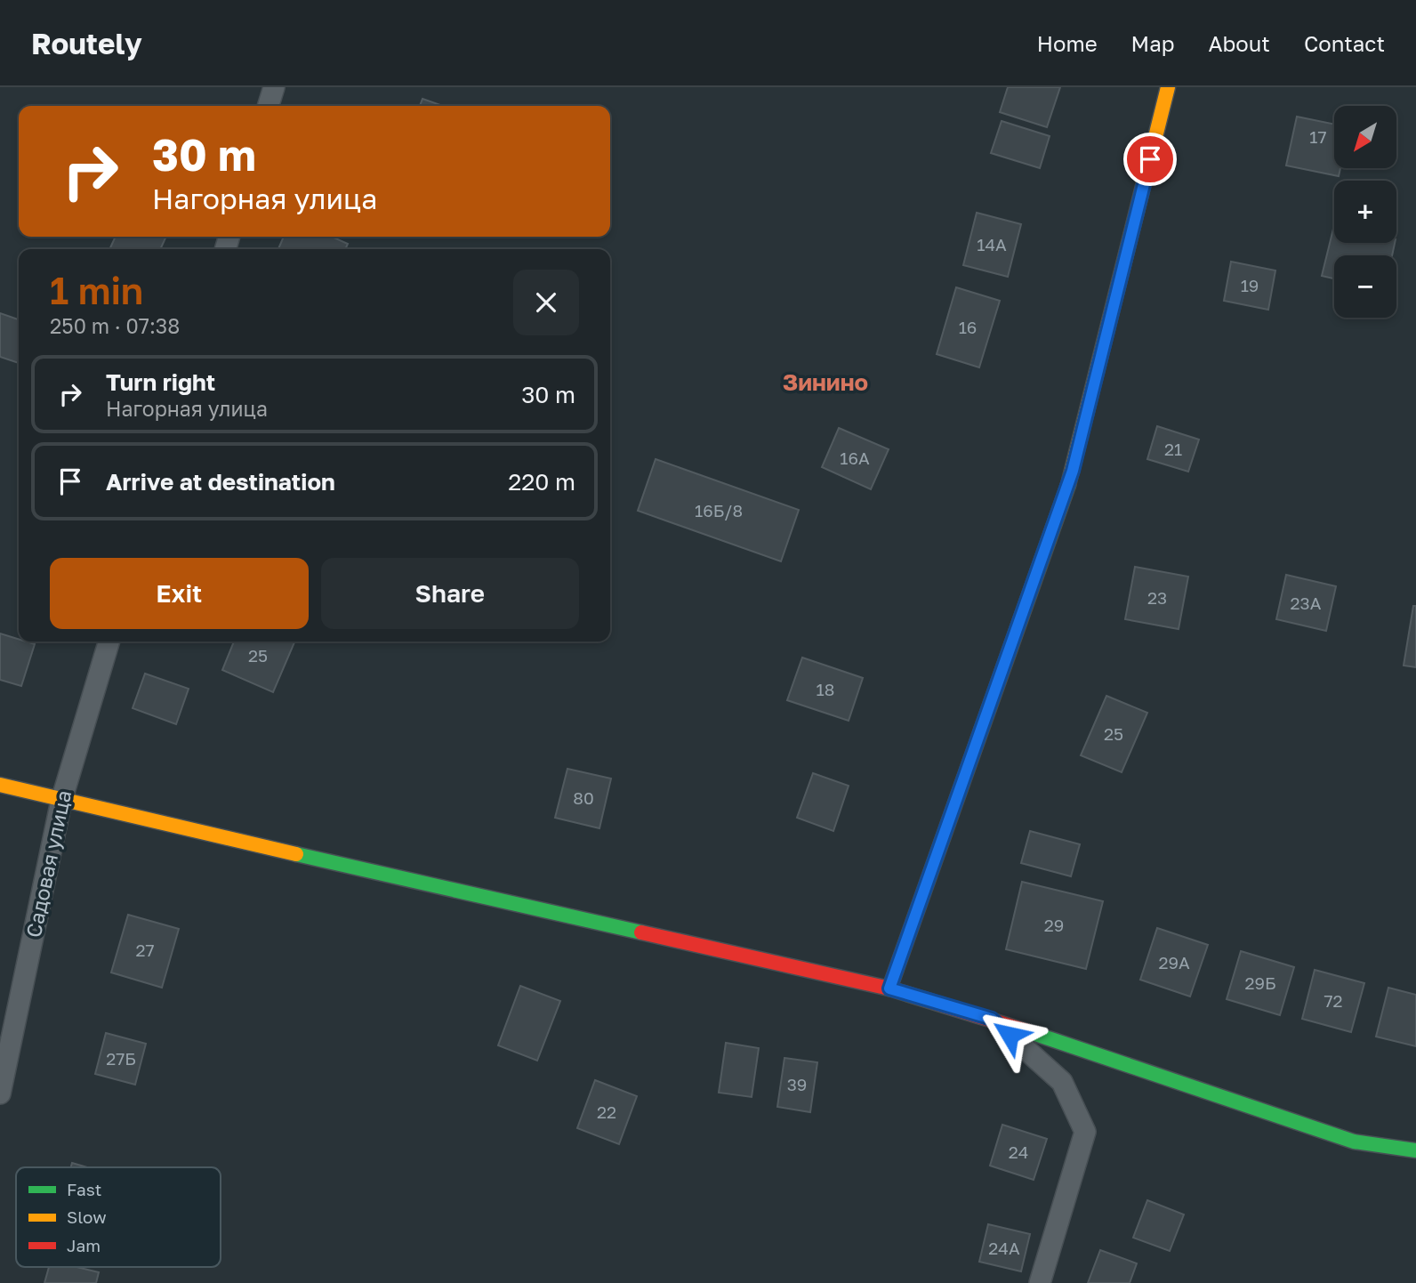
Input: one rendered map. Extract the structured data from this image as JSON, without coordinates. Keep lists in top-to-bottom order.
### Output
{
  "streets": {
    "street": ["Садовая улица"]
  },
  "districts": ["Зинино"],
  "house_numbers": [
    "17",
    "14А",
    "19",
    "16",
    "21",
    "16А",
    "16Б/8",
    "23",
    "23А",
    "25",
    "18",
    "25",
    "80",
    "29",
    "27",
    "29А",
    "29Б",
    "72",
    "27Б",
    "39",
    "22",
    "24",
    "24А"
  ],
  "legend": ["Fast", "Slow", "Jam"],
  "north": "bottom left",
  "page": {
    "header": "Routely",
    "nav": [
      "Home",
      "Map",
      "About",
      "Contact"
    ],
    "map_buttons": ["+", "−"],
    "turn": ["30 m", "Нагорная улица"],
    "heading": ["1 min", "250 m · 07:38"],
    "list": [
      {
        "name": "Turn right",
        "note": "Нагорная улица",
        "value": "30 m"
      },
      {
        "name": "Arrive at destination",
        "value": "220 m"
      }
    ],
    "buttons": ["Exit", "Share"]
  }
}
